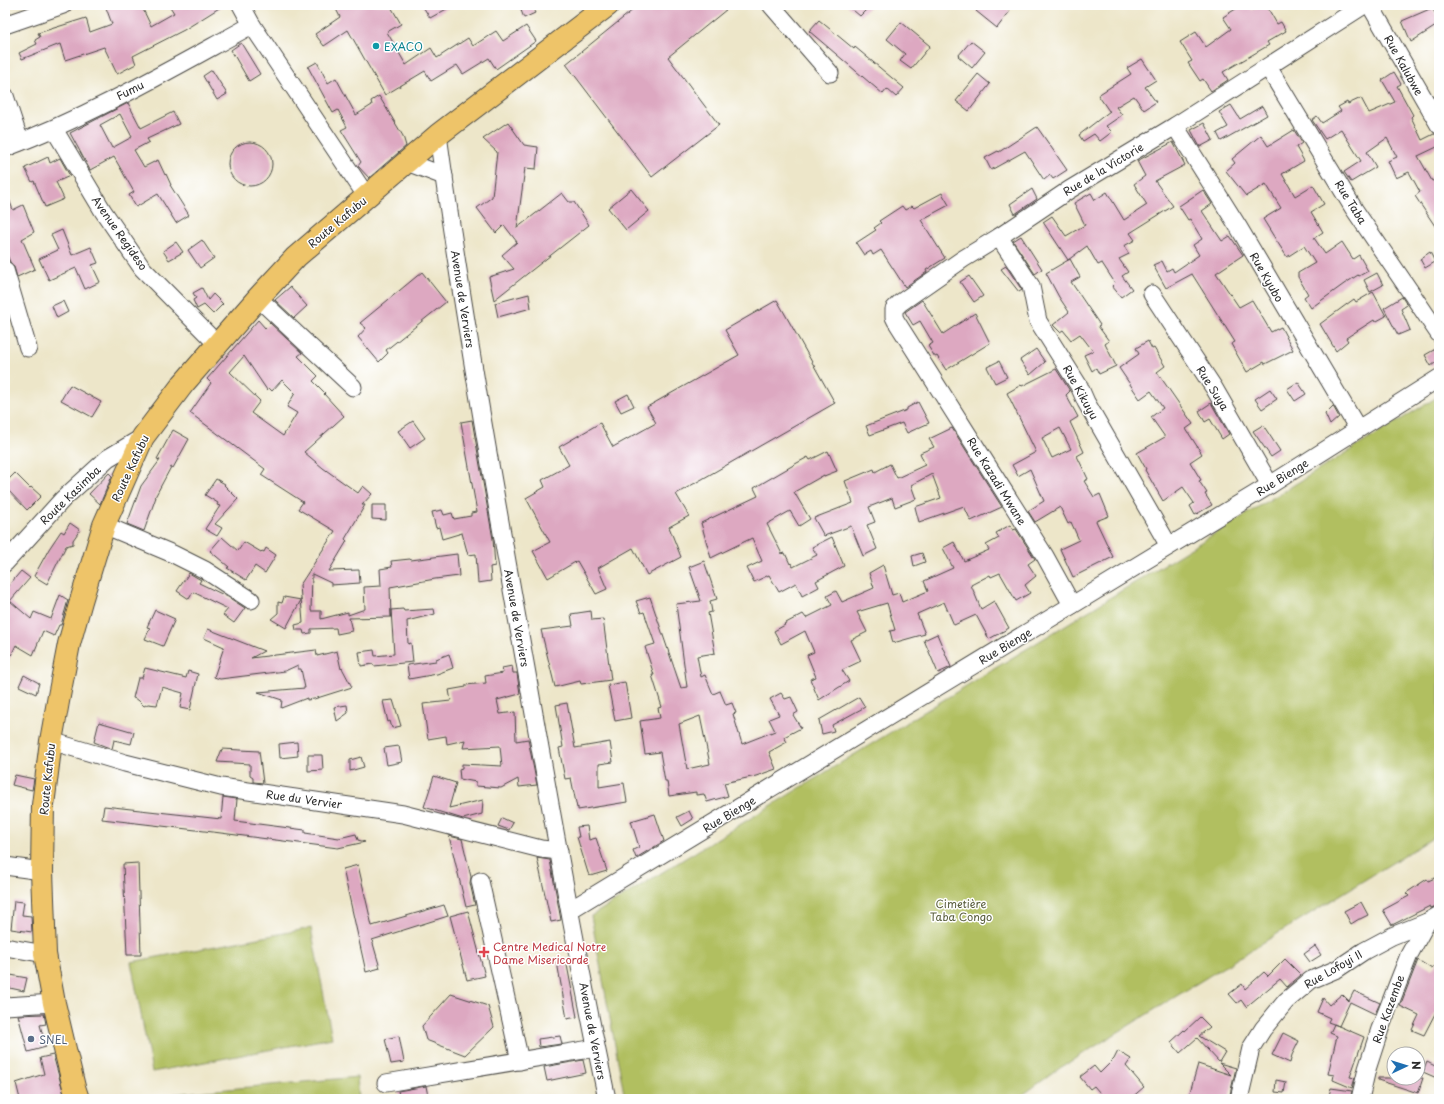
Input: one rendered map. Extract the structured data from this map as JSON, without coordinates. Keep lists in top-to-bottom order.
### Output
{
  "streets": {
    "main road": ["Route Kafubu"],
    "street": [
      "Rue Kalubwe",
      "Fumu",
      "Rue de la Victorie",
      "Rue Taba",
      "Avenue Regideso",
      "Rue Kyubo",
      "Avenue de Verviers",
      "Rue Suya",
      "Rue Kikuyu",
      "Rue Bienge",
      "Rue Kazadi Mwane",
      "Route Kasimba",
      "Rue du Vervier",
      "Rue Lofoyi II",
      "Rue Kazembe"
    ]
  },
  "crossings": [
    ["Fumu", "Avenue Regideso"],
    ["Rue de la Victorie", "Rue Taba"],
    ["Rue de la Victorie", "Rue Kyubo"],
    ["Rue de la Victorie", "Rue Kikuyu"],
    ["Rue de la Victorie", "Rue Kazadi Mwane"],
    ["Route Kafubu", "Avenue Regideso"],
    ["Route Kafubu", "Avenue de Verviers"],
    ["Route Kafubu", "Route Kasimba"],
    ["Route Kafubu", "Rue du Vervier"],
    ["Rue Kyubo", "Rue Bienge"],
    ["Avenue de Verviers", "Rue Bienge"],
    ["Avenue de Verviers", "Rue du Vervier"],
    ["Rue Suya", "Rue Bienge"],
    ["Rue Kikuyu", "Rue Bienge"],
    ["Rue Bienge", "Rue Kazadi Mwane"],
    ["Rue Lofoyi II", "Rue Kazembe"]
  ],
  "parks": ["Cimetière Taba Congo"],
  "places": {
    "other": ["EXACO", "SNEL"],
    "health": ["Centre Medical Notre Dame Misericorde"]
  },
  "north": "right"
}
